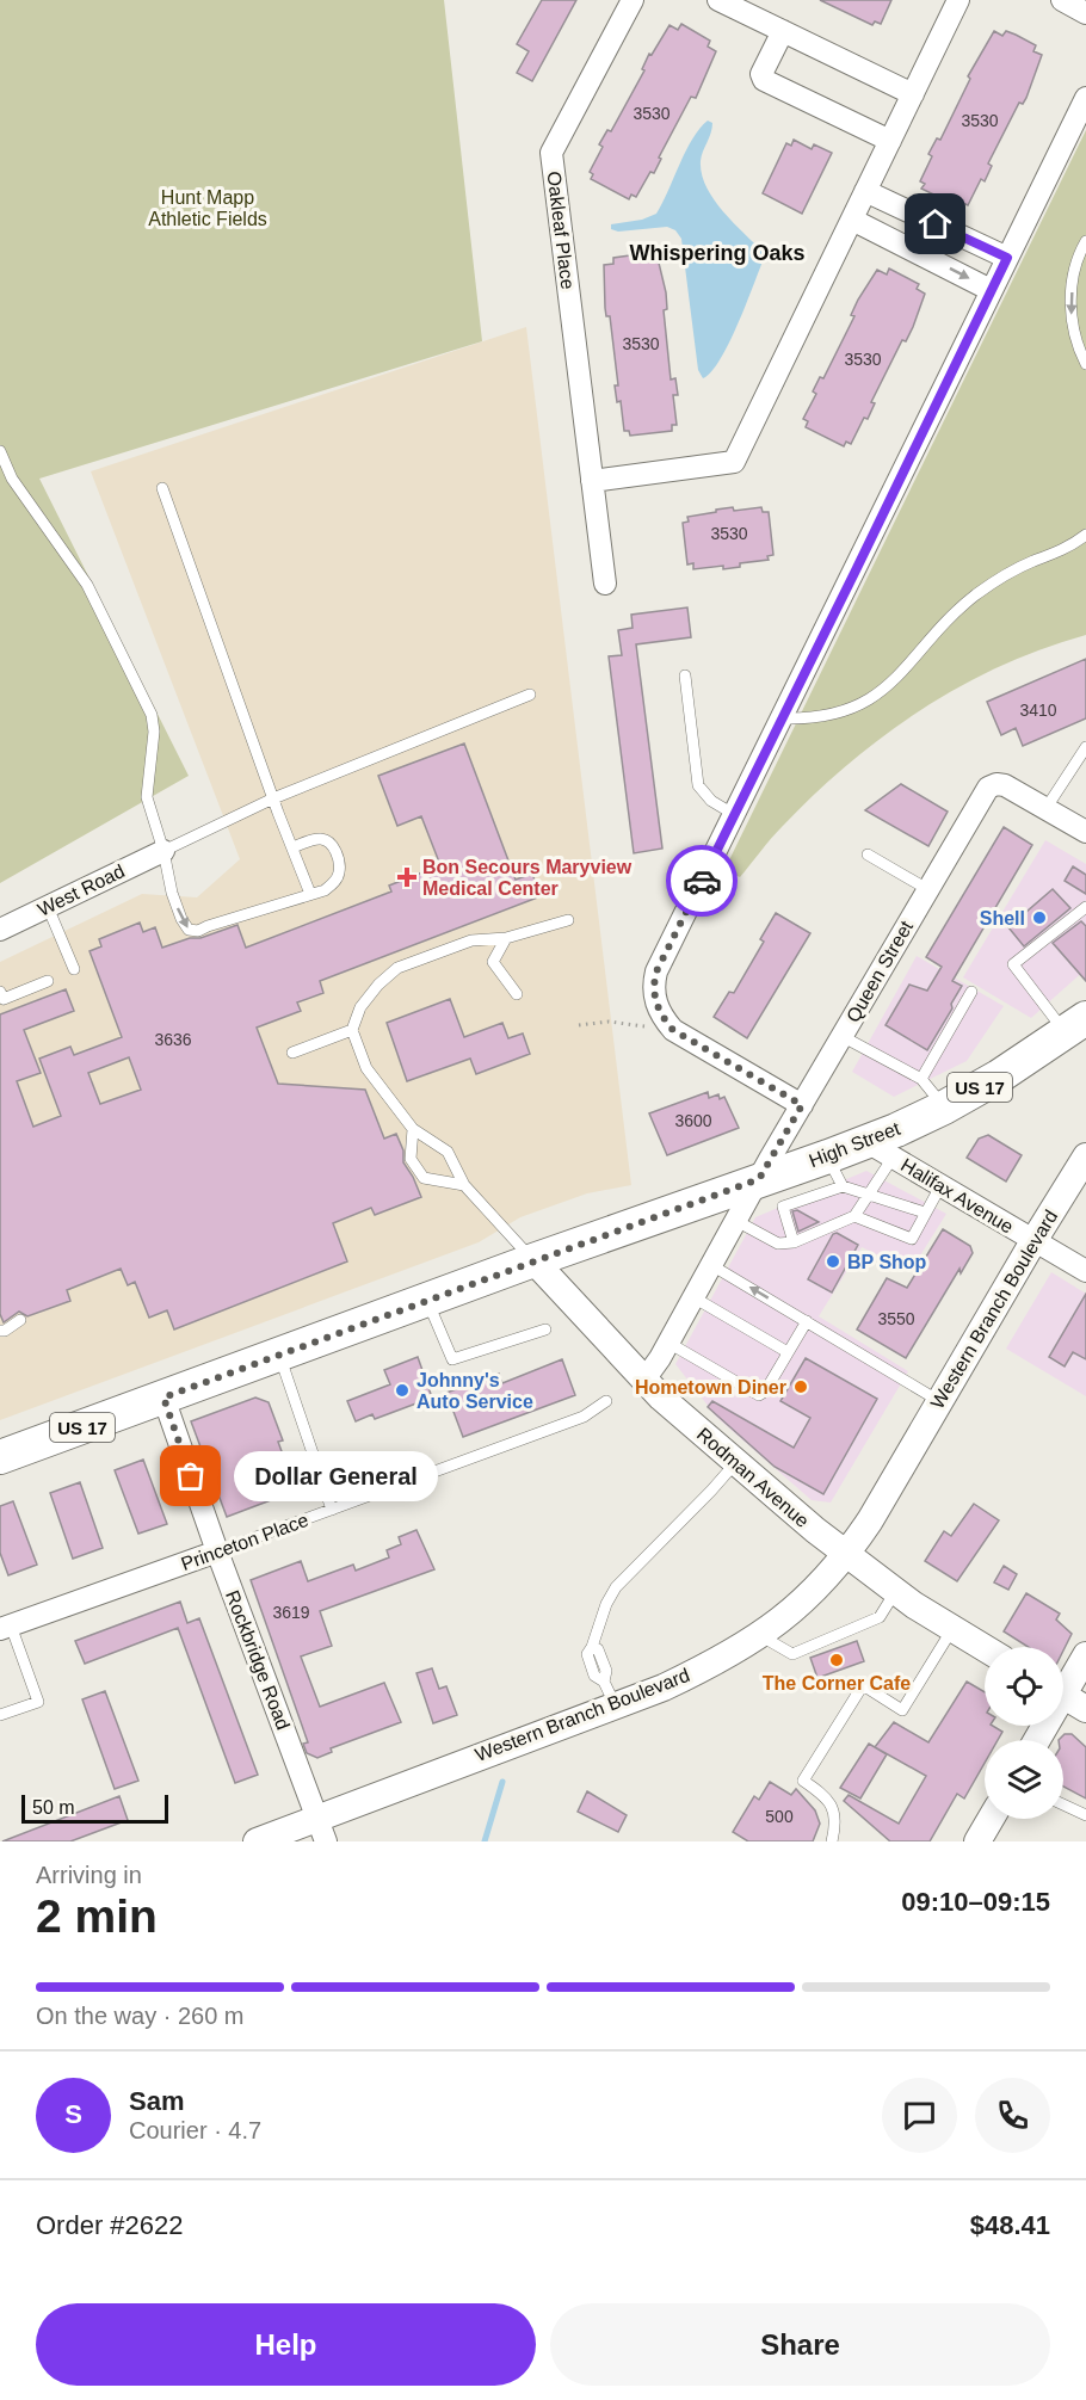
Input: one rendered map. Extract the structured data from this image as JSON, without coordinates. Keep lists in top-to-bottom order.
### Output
{
  "streets": {
    "main road": ["US 17", "High Street"],
    "street": [
      "Oakleaf Place",
      "West Road",
      "Queen Street",
      "Halifax Avenue",
      "Western Branch Boulevard",
      "Rodman Avenue",
      "Princeton Place",
      "Rockbridge Road"
    ]
  },
  "crossings": [
    ["Queen Street", "High Street"],
    ["Queen Street", "Rodman Avenue"],
    ["High Street", "Halifax Avenue"],
    ["High Street", "Rodman Avenue"],
    ["High Street", "Rockbridge Road"],
    ["Halifax Avenue", "Western Branch Boulevard"],
    ["Western Branch Boulevard", "Rodman Avenue"],
    ["Western Branch Boulevard", "Rockbridge Road"],
    ["Princeton Place", "Rockbridge Road"]
  ],
  "districts": ["Whispering Oaks"],
  "parks": ["Hunt Mapp Athletic Fields"],
  "places": {
    "health": ["Bon Secours Maryview Medical Center"],
    "other": [
      "Shell",
      "BP Shop",
      "Hometown Diner",
      "Johnny's Auto Service",
      "Dollar General",
      "The Corner Cafe"
    ]
  },
  "house_numbers": [
    "3530",
    "3530",
    "3530",
    "3530",
    "3530",
    "3410",
    "3636",
    "3600",
    "3550",
    "3619",
    "500"
  ],
  "scale_bar": "50 m",
  "page": {
    "bubble": "Dollar General",
    "scale": "50 m",
    "heading": ["2 min", "Arriving in", "09:10–09:15"],
    "panel": [
      "Sam",
      "Courier · 4.7",
      "Order #2622",
      "$48.41"
    ],
    "bar": "On the way · 260 m",
    "round": "S",
    "buttons": ["Help", "Share"]
  }
}
